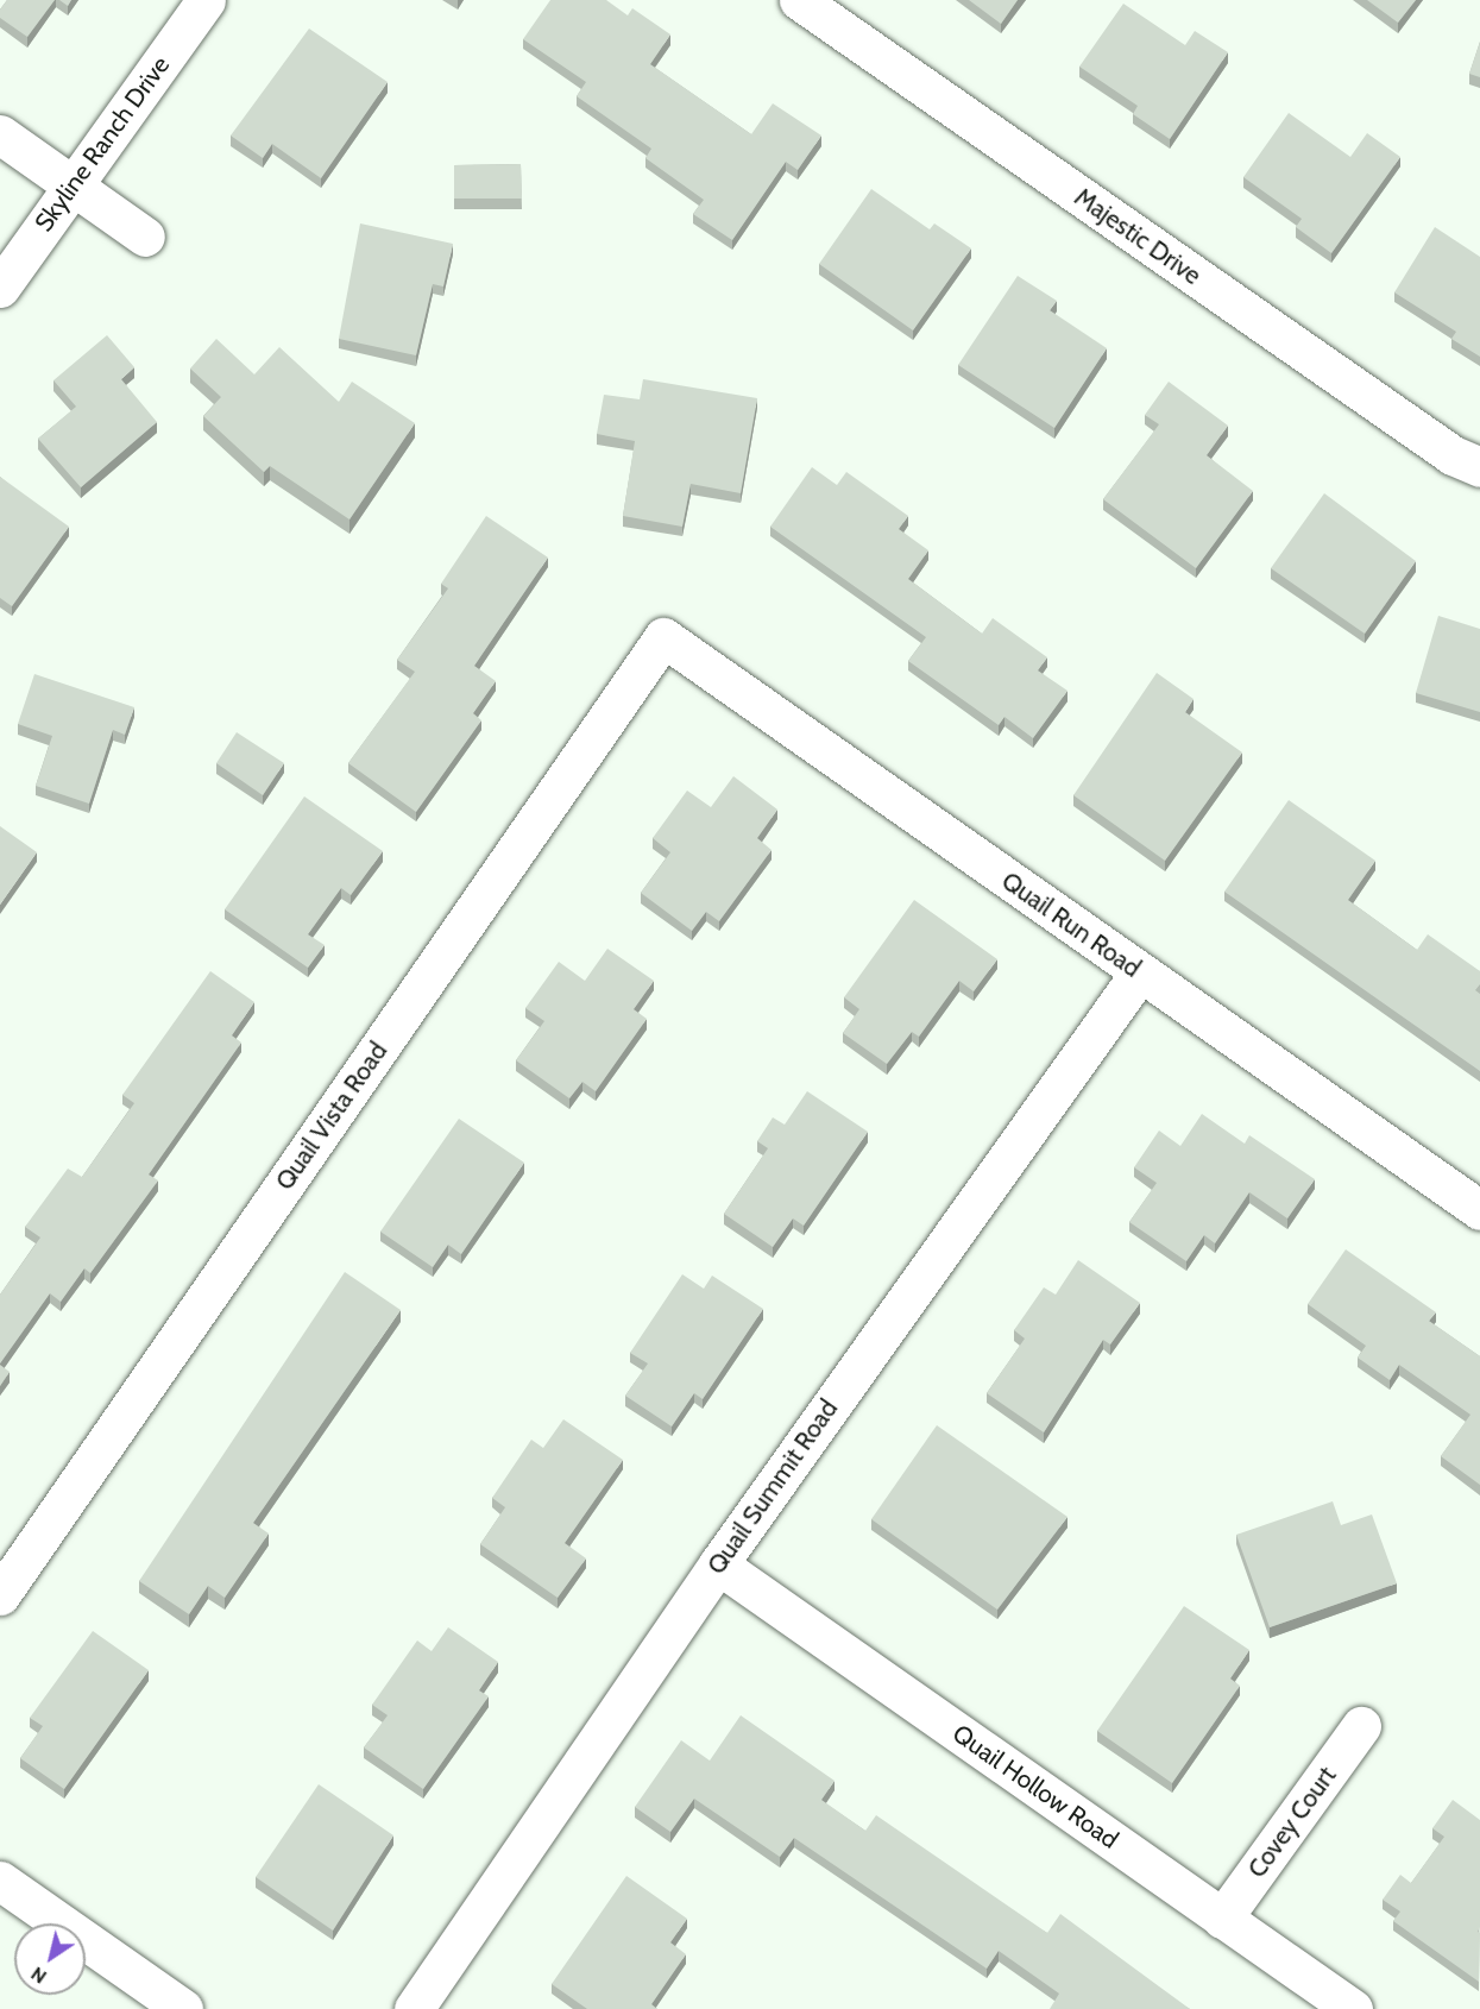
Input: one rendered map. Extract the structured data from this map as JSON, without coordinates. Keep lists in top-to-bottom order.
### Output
{
  "streets": {
    "street": [
      "Skyline Ranch Drive",
      "Majestic Drive",
      "Quail Run Road",
      "Quail Vista Road",
      "Quail Summit Road",
      "Quail Hollow Road",
      "Covey Court"
    ]
  },
  "crossings": [
    ["Quail Run Road", "Quail Vista Road"],
    ["Quail Run Road", "Quail Summit Road"],
    ["Quail Summit Road", "Quail Hollow Road"],
    ["Quail Hollow Road", "Covey Court"]
  ],
  "north": "bottom left"
}
